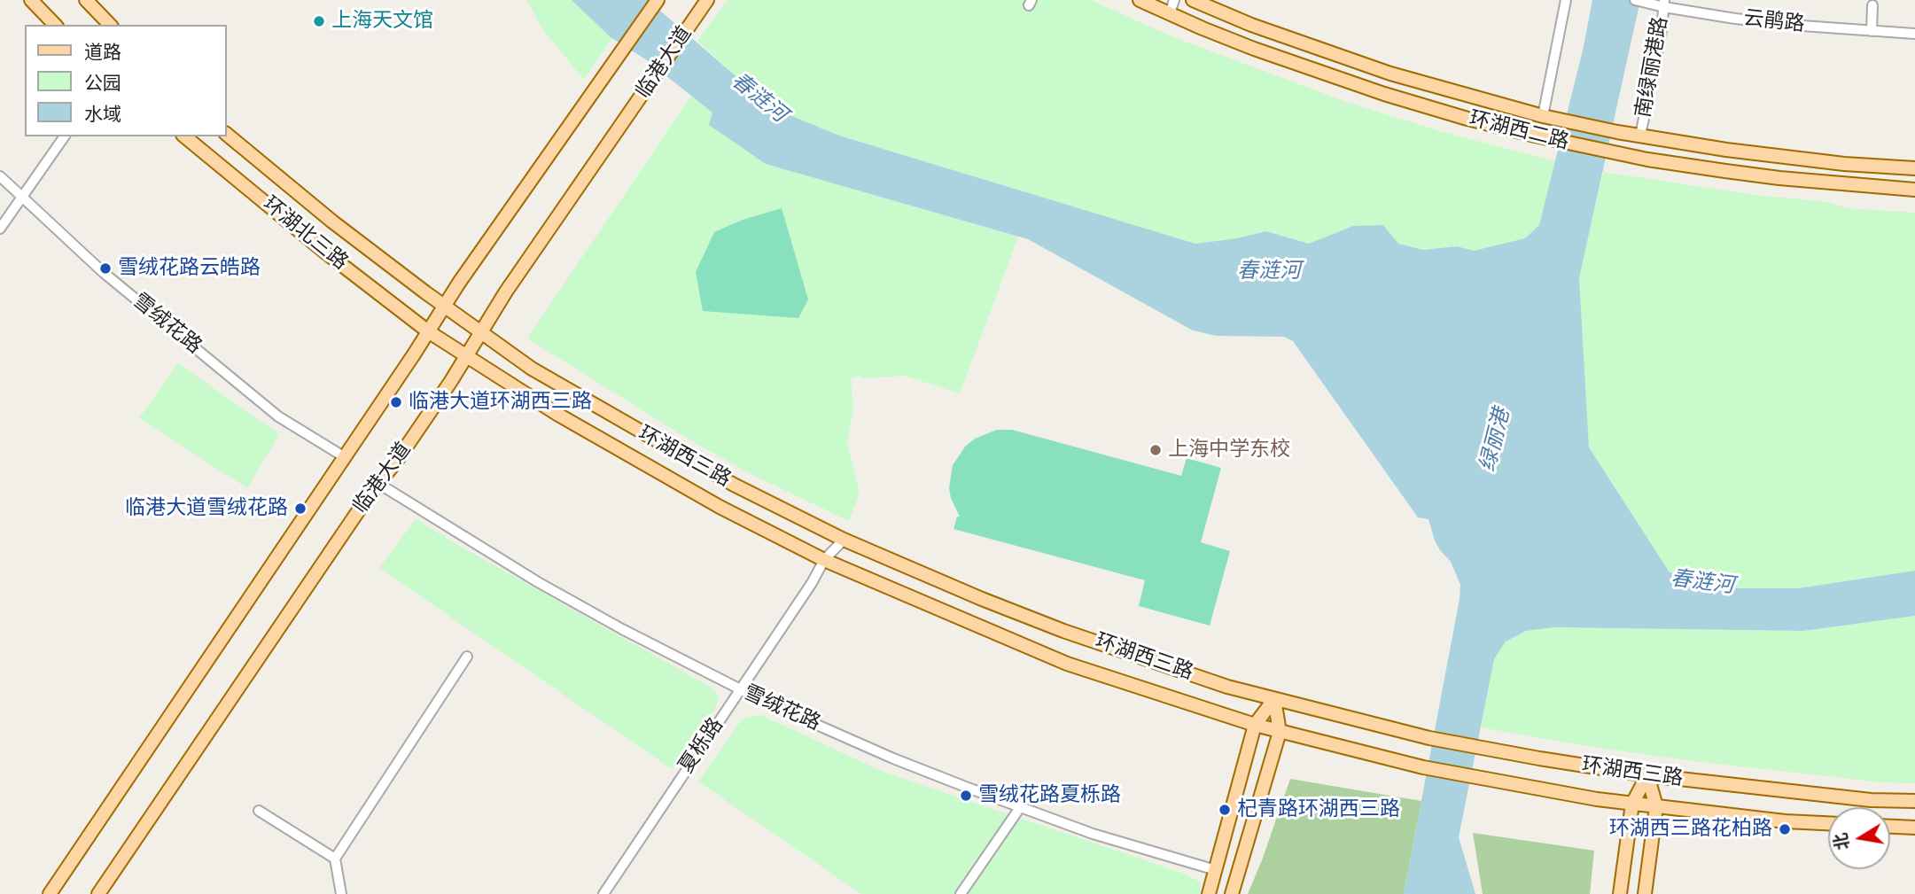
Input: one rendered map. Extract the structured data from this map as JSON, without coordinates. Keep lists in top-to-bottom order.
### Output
{
  "streets": {
    "main road": [
      "临港大道",
      "环湖西二路",
      "环湖北三路",
      "环湖西三路"
    ],
    "street": [
      "云鹃路",
      "南绿丽港路",
      "雪绒花路",
      "夏栎路"
    ]
  },
  "crossings": [
    ["云鹃路", "南绿丽港路"],
    ["临港大道", "环湖北三路"],
    ["临港大道", "雪绒花路"],
    ["临港大道", "环湖西三路"],
    ["南绿丽港路", "环湖西二路"],
    ["环湖北三路", "环湖西三路"],
    ["雪绒花路", "夏栎路"],
    ["环湖西三路", "夏栎路"]
  ],
  "water": ["春涟河", "绿丽港"],
  "places": [
    "上海天文馆",
    "雪绒花路云皓路",
    "临港大道环湖西三路",
    "上海中学东校",
    "临港大道雪绒花路",
    "雪绒花路夏栎路",
    "杞青路环湖西三路",
    "环湖西三路花柏路"
  ],
  "legend": ["道路", "公园", "水域"],
  "north": "left"
}
